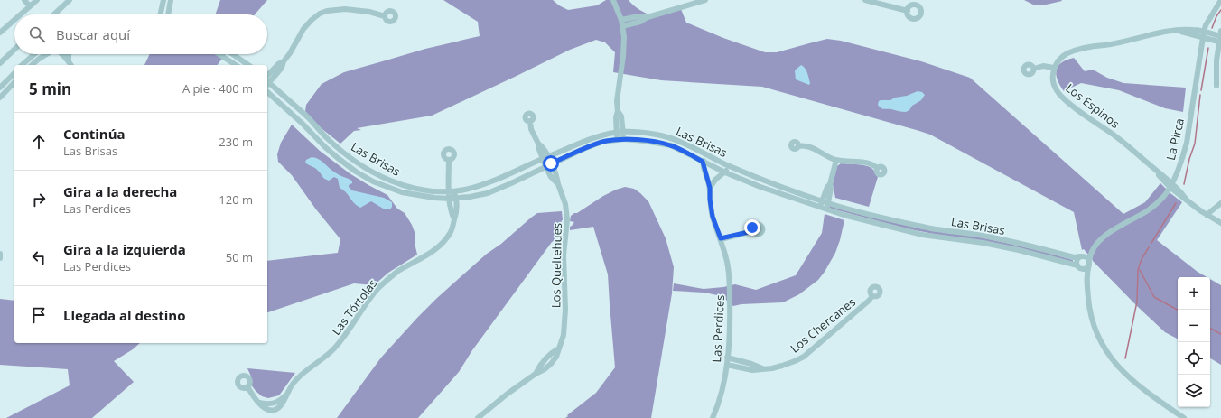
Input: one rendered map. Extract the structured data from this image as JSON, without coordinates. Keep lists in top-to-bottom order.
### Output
{
  "streets": {
    "street": [
      "Los Espinos",
      "La Pirca",
      "Las Brisas",
      "Los Queltehues",
      "Las Tórtolas",
      "Los Chercanes",
      "Las Perdices"
    ]
  },
  "crossings": [
    ["Los Espinos", "La Pirca"],
    ["La Pirca", "Las Brisas"],
    ["Las Brisas", "Los Queltehues"],
    ["Las Brisas", "Las Tórtolas"],
    ["Las Brisas", "Las Perdices"],
    ["Los Chercanes", "Las Perdices"]
  ],
  "page": {
    "search": "Buscar aquí",
    "heading": ["5 min", "A pie · 400 m"],
    "list": [
      ["Continúa", "Las Brisas", "230 m"],
      ["Gira a la derecha", "Las Perdices", "120 m"],
      ["Gira a la izquierda", "Las Perdices", "50 m"],
      "Llegada al destino"
    ],
    "map_buttons": ["+", "−"]
  }
}
